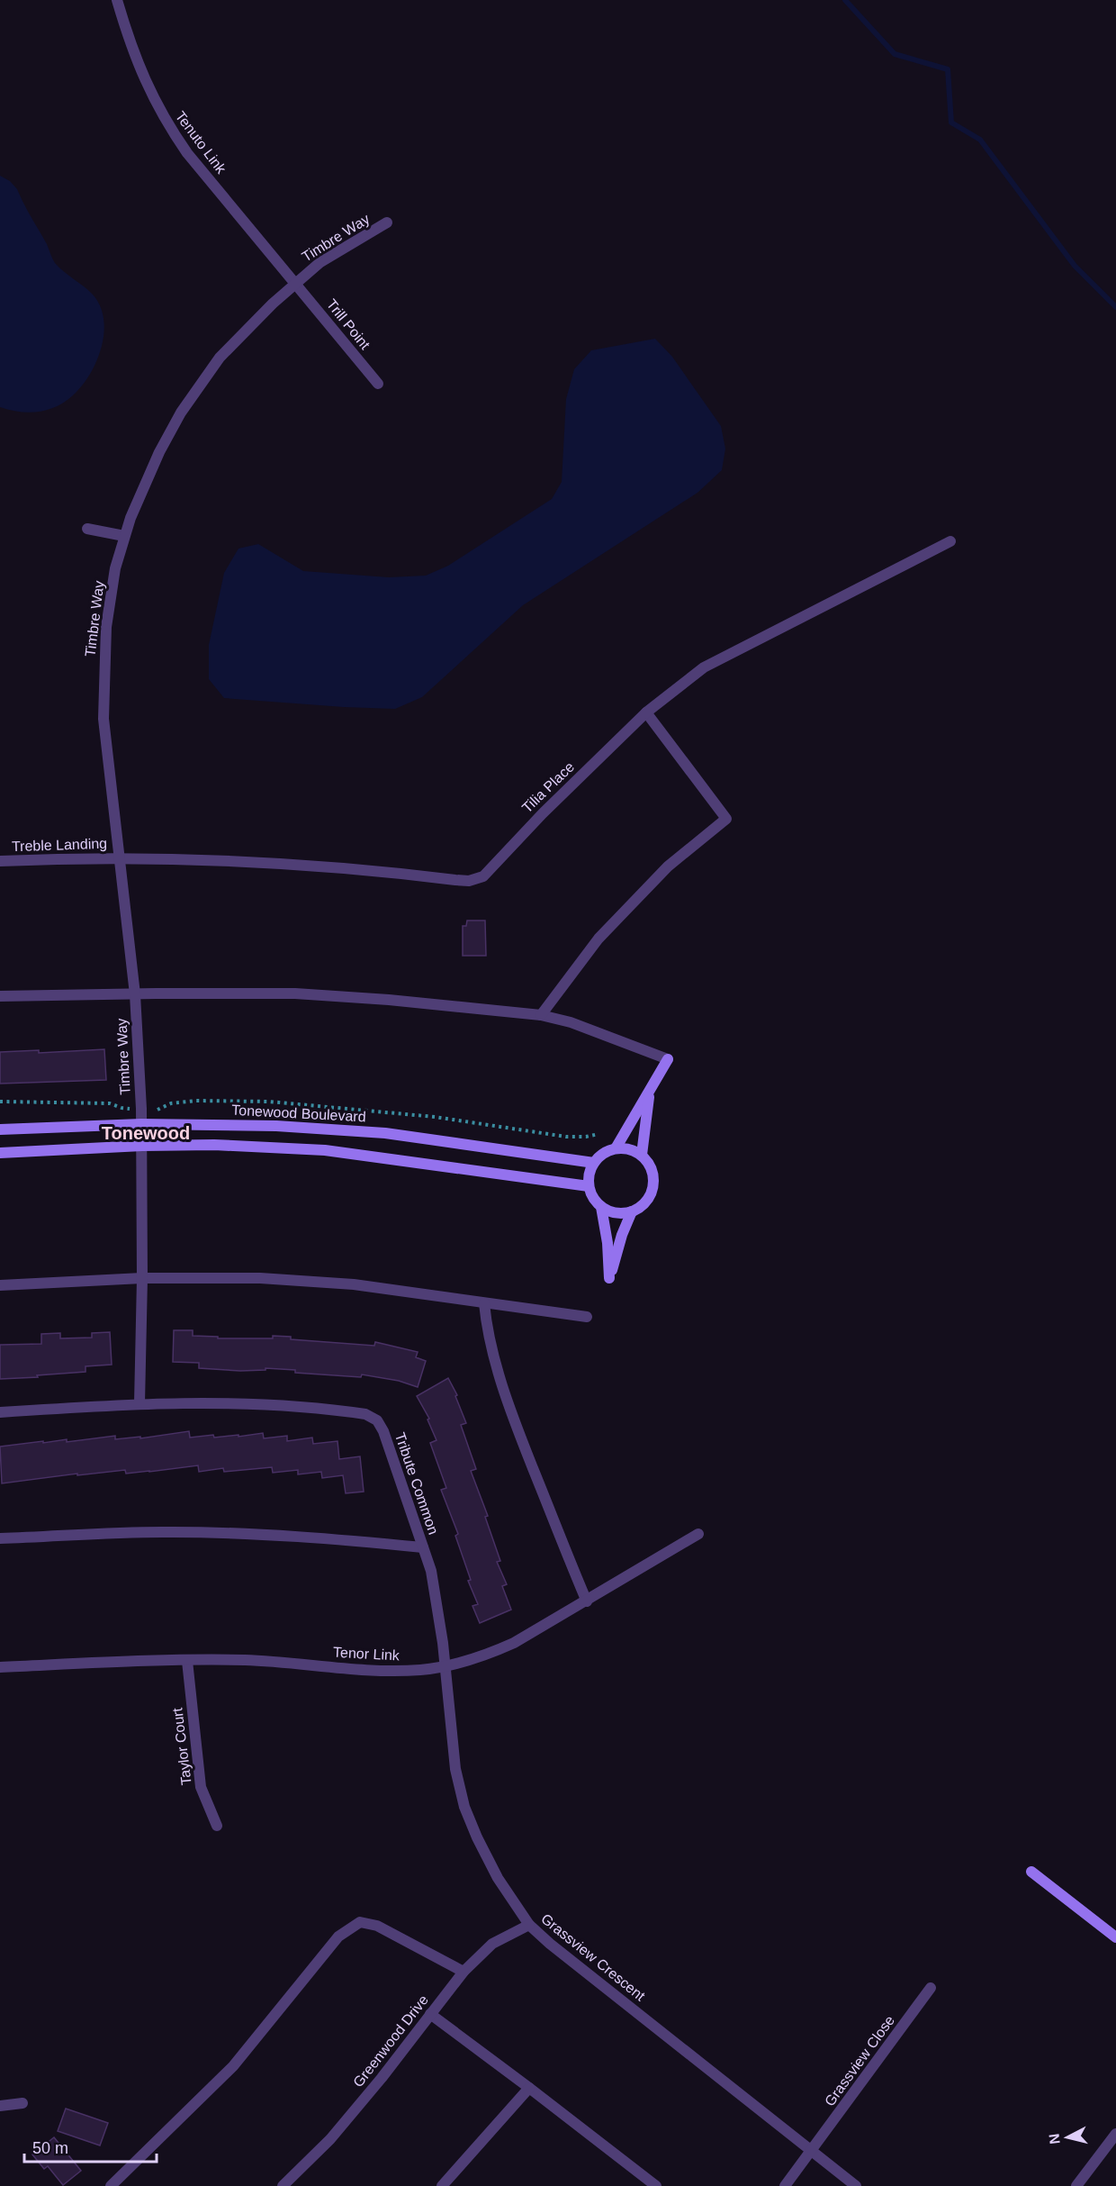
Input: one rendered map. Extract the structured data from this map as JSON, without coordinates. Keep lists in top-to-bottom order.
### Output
{
  "streets": {
    "street": [
      "Tenuto Link",
      "Timbre Way",
      "Trill Point",
      "Tilia Place",
      "Treble Landing",
      "Tonewood Boulevard",
      "Tribute Common",
      "Tenor Link",
      "Taylor Court",
      "Grassview Crescent",
      "Greenwood Drive",
      "Grassview Close"
    ]
  },
  "crossings": [
    ["Tenuto Link", "Timbre Way"],
    ["Tenuto Link", "Trill Point"],
    ["Timbre Way", "Trill Point"],
    ["Timbre Way", "Tilia Place"],
    ["Timbre Way", "Treble Landing"],
    ["Timbre Way", "Tonewood Boulevard"],
    ["Tilia Place", "Treble Landing"],
    ["Tribute Common", "Tenor Link"],
    ["Tribute Common", "Grassview Crescent"],
    ["Tenor Link", "Taylor Court"],
    ["Tenor Link", "Grassview Crescent"],
    ["Grassview Crescent", "Greenwood Drive"],
    ["Grassview Crescent", "Grassview Close"]
  ],
  "districts": ["Tonewood"],
  "scale_bar": "50 m",
  "north": "left"
}
